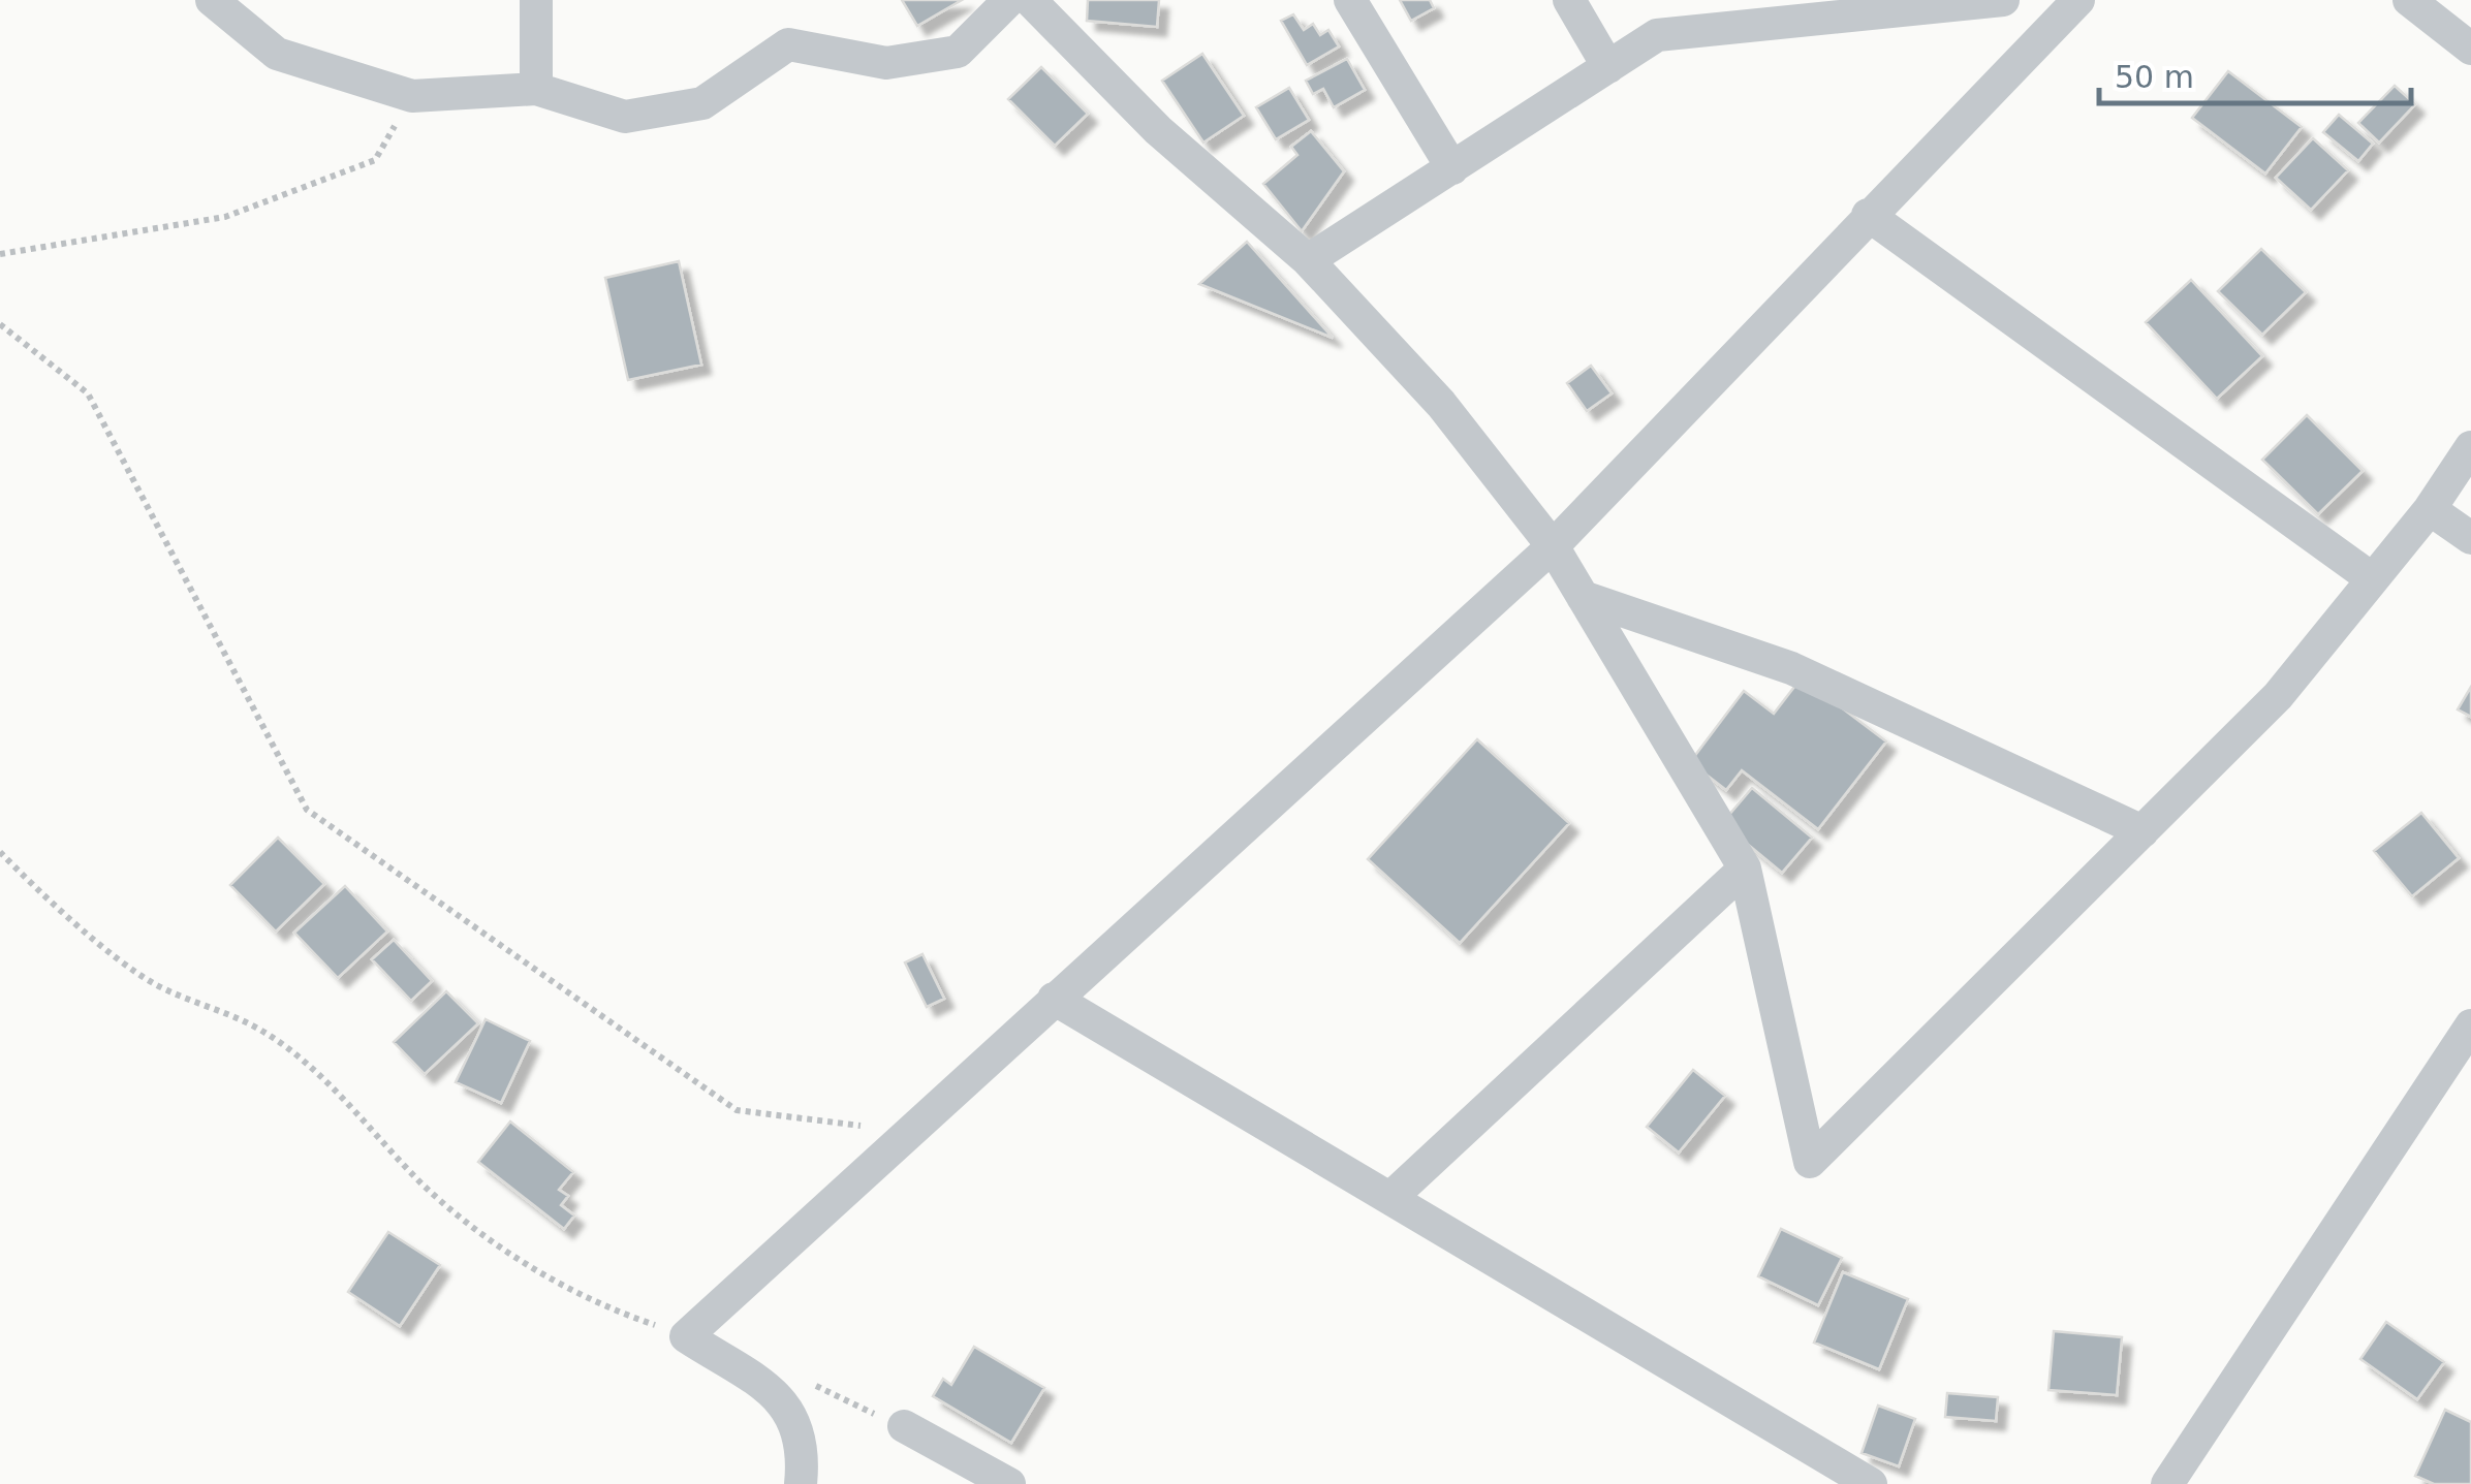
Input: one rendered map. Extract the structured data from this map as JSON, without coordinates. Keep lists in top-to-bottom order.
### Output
{
  "scale_bar": "50 m"
}
